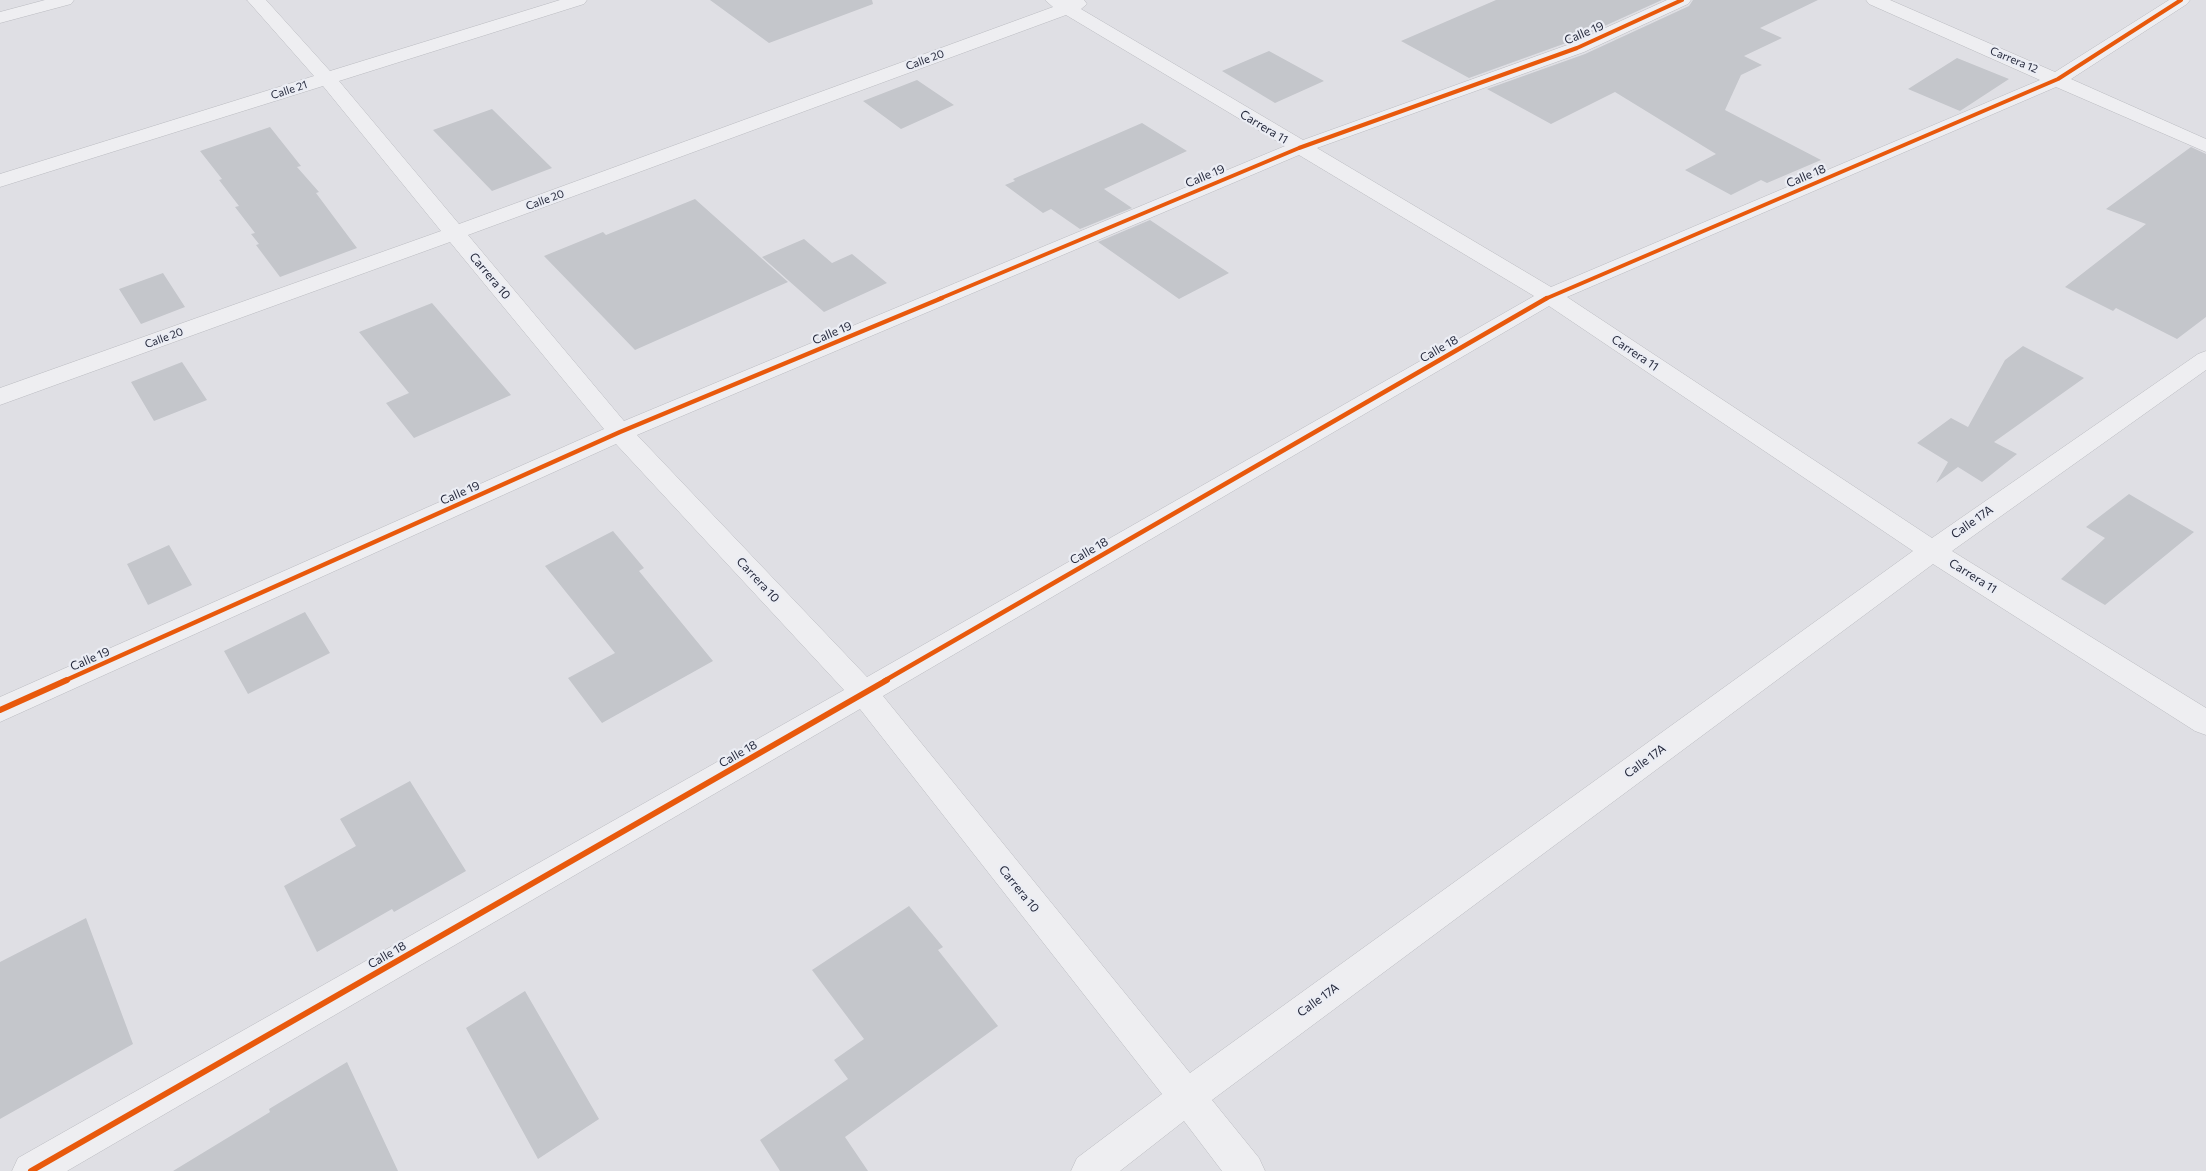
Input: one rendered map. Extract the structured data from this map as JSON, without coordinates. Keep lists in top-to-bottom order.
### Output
{
  "streets": {
    "street": [
      "Calle 19",
      "Calle 20",
      "Carrera 12",
      "Calle 21",
      "Carrera 11",
      "Calle 18",
      "Carrera 10",
      "Calle 17A"
    ]
  },
  "crossings": [
    ["Calle 19", "Carrera 11"],
    ["Calle 19", "Carrera 10"],
    ["Calle 20", "Carrera 11"],
    ["Calle 20", "Carrera 10"],
    ["Carrera 12", "Calle 18"],
    ["Calle 21", "Carrera 10"],
    ["Carrera 11", "Calle 18"],
    ["Carrera 11", "Calle 17A"],
    ["Calle 18", "Carrera 10"],
    ["Carrera 10", "Calle 17A"]
  ]
}
